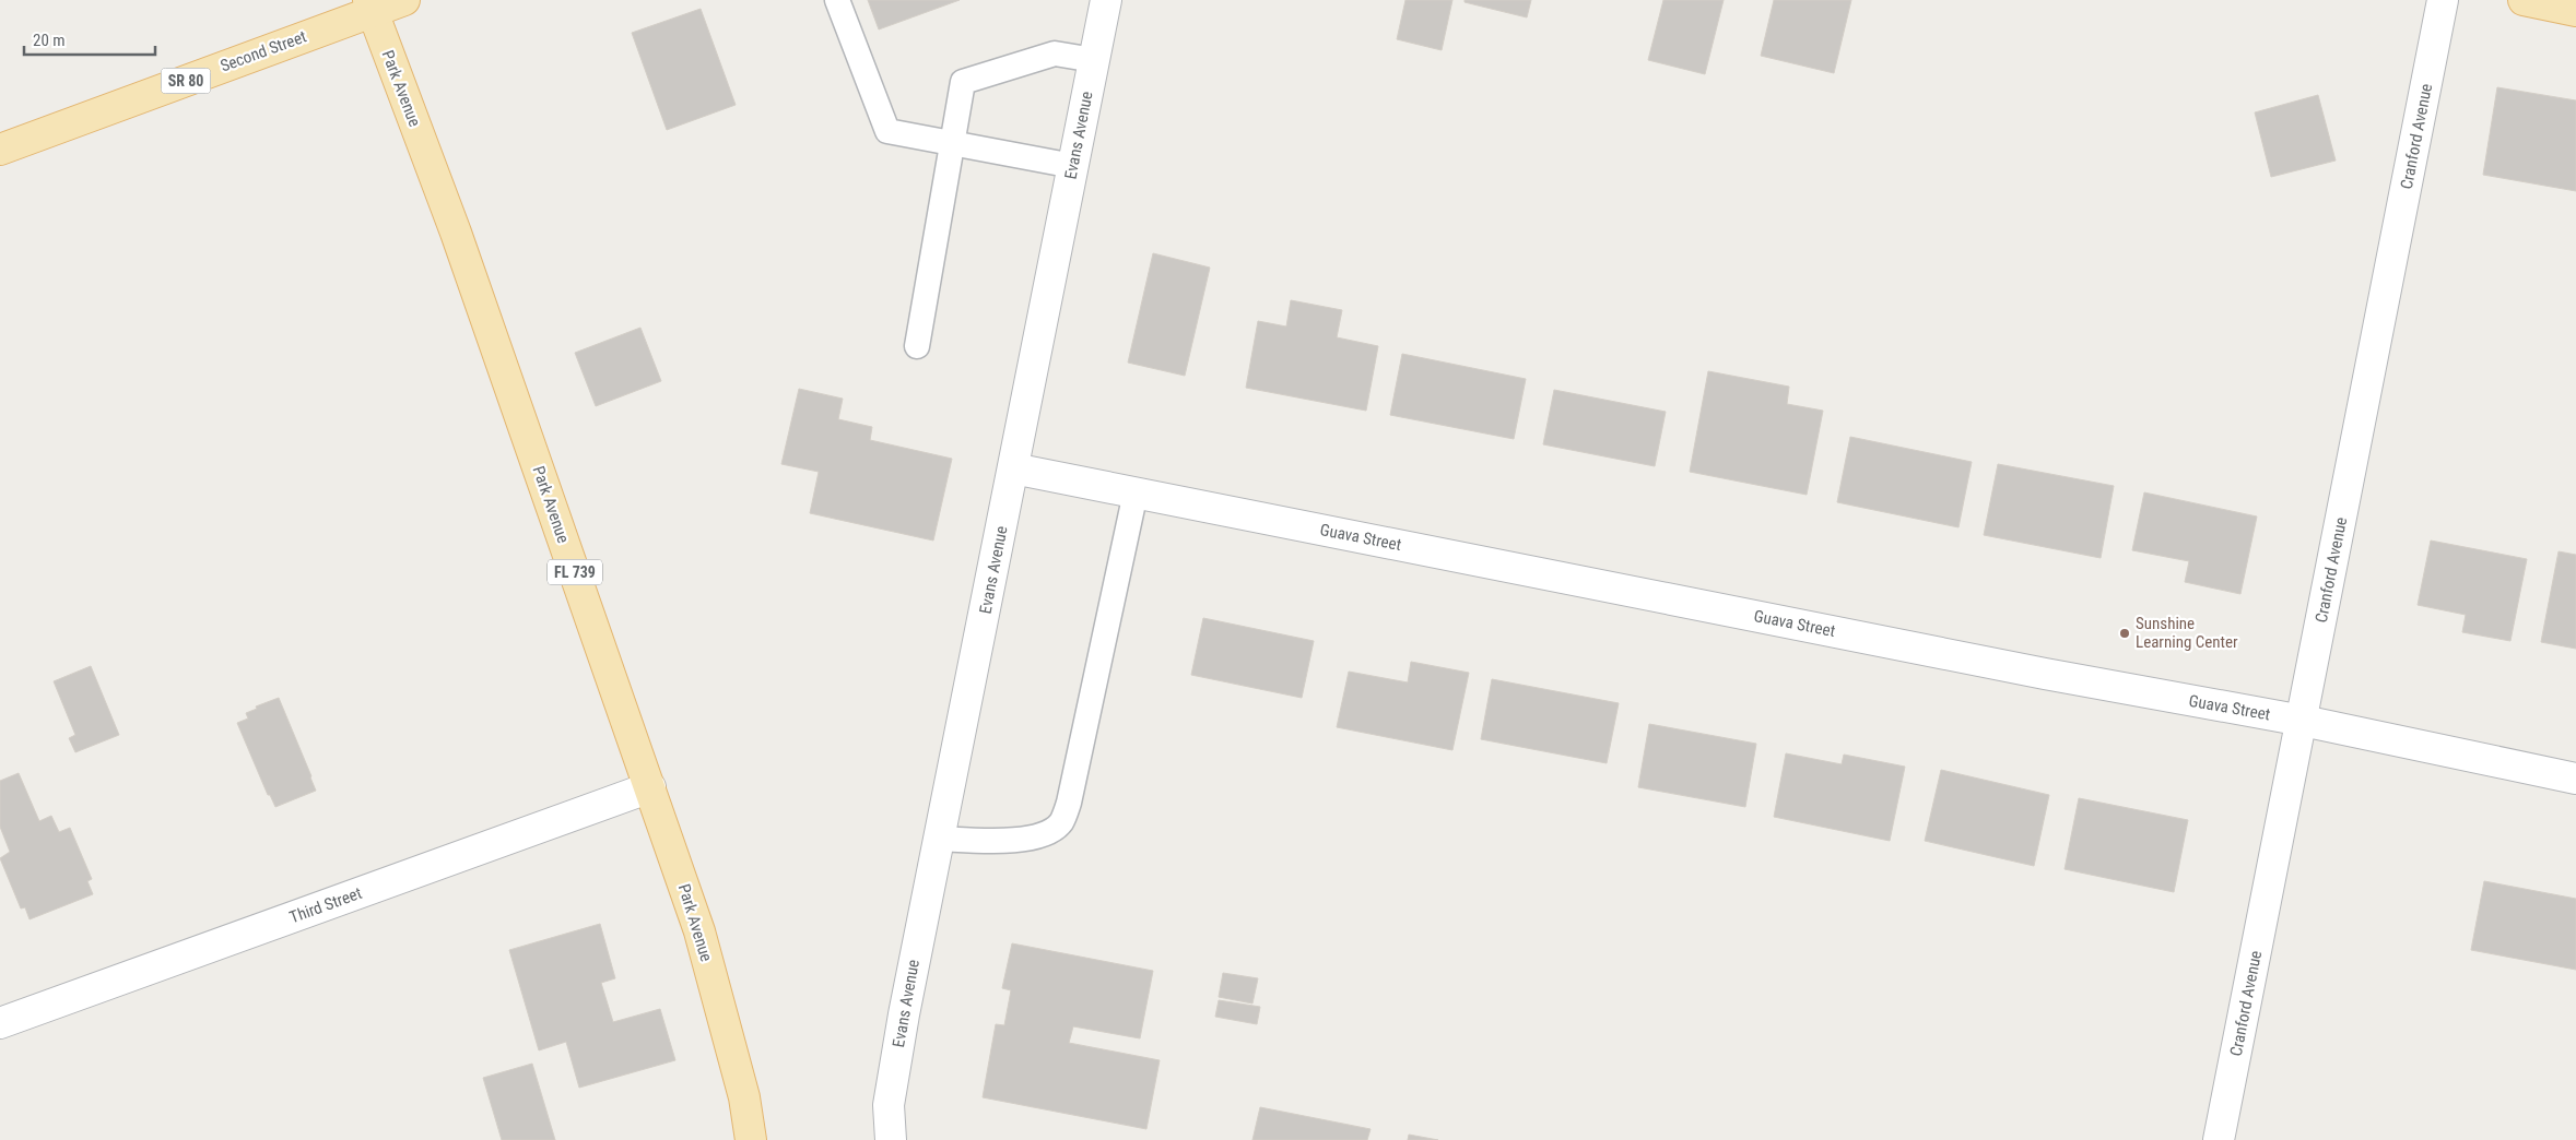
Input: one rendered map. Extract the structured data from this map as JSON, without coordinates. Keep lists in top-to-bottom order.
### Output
{
  "streets": {
    "main road": [
      "Second Street",
      "SR 80",
      "Park Avenue",
      "FL 739"
    ],
    "street": [
      "Evans Avenue",
      "Cranford Avenue",
      "Guava Street",
      "Third Street"
    ]
  },
  "crossings": [
    ["Second Street", "Park Avenue"],
    ["Park Avenue", "Third Street"],
    ["Evans Avenue", "Guava Street"],
    ["Cranford Avenue", "Guava Street"]
  ],
  "places": ["Sunshine Learning Center"],
  "scale_bar": "20 m"
}
